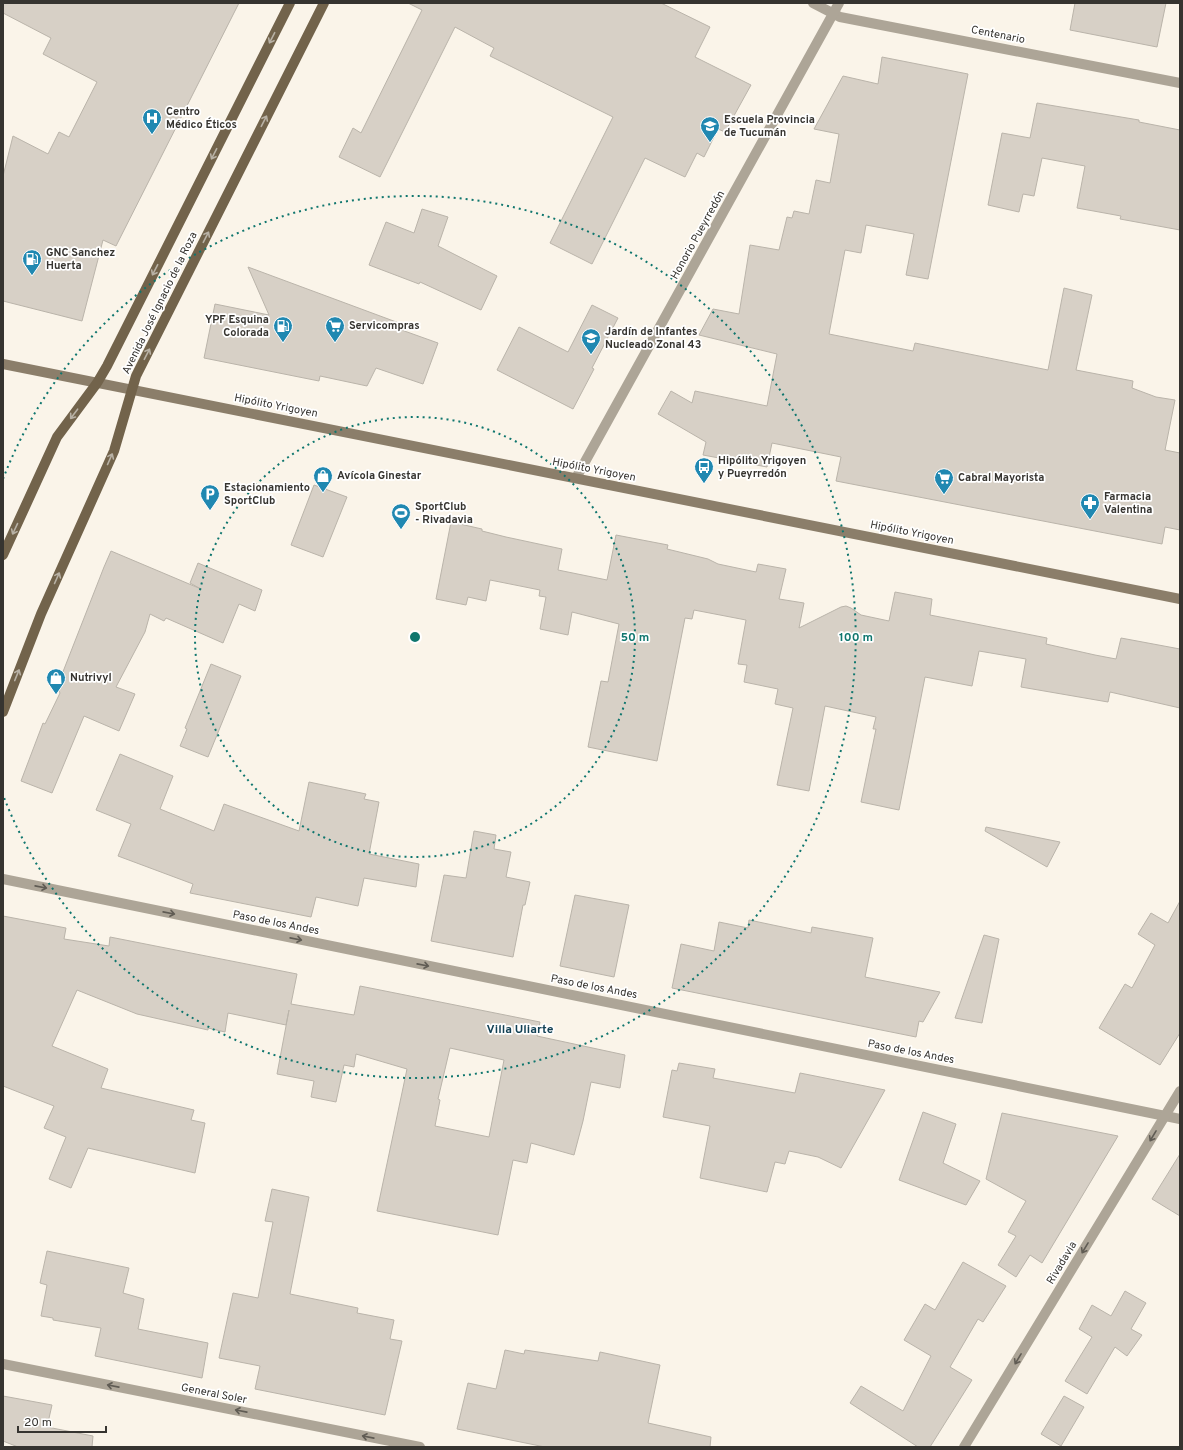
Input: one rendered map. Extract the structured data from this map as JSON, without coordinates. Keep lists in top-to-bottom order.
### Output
{
  "streets": {
    "main road": ["Avenida José Ignacio de la Roza", "Hipólito Yrigoyen"],
    "street": [
      "Centenario",
      "Honorio Pueyrredón",
      "Paso de los Andes",
      "Rivadavia",
      "General Soler"
    ]
  },
  "crossings": [
    ["Centenario", "Honorio Pueyrredón"],
    ["Honorio Pueyrredón", "Hipólito Yrigoyen"],
    ["Avenida José Ignacio de la Roza", "Hipólito Yrigoyen"],
    ["Paso de los Andes", "Rivadavia"]
  ],
  "one_way": ["Paso de los Andes", "Rivadavia", "General Soler"],
  "districts": ["Villa Uliarte"],
  "places": {
    "hospital": ["Centro Médico Éticos"],
    "school or university": ["Escuela Provincia de Tucumán", "Jardín de Infantes Nucleado Zonal 43"],
    "fuel station": ["GNC Sanchez Huerta", "YPF Esquina Colorada"],
    "supermarket": ["Servicompras", "Cabral Mayorista"],
    "bus stop": ["Hipólito Yrigoyen y Pueyrredón"],
    "shop": ["Avícola Ginestar", "Nutrivyl"],
    "parking": ["Estacionamiento SportClub"],
    "pharmacy": ["Farmacia Valentina"],
    "sports": ["SportClub - Rivadavia"]
  },
  "scale_bar": "20 m",
  "rings": ["50 m", "100 m"]
}
